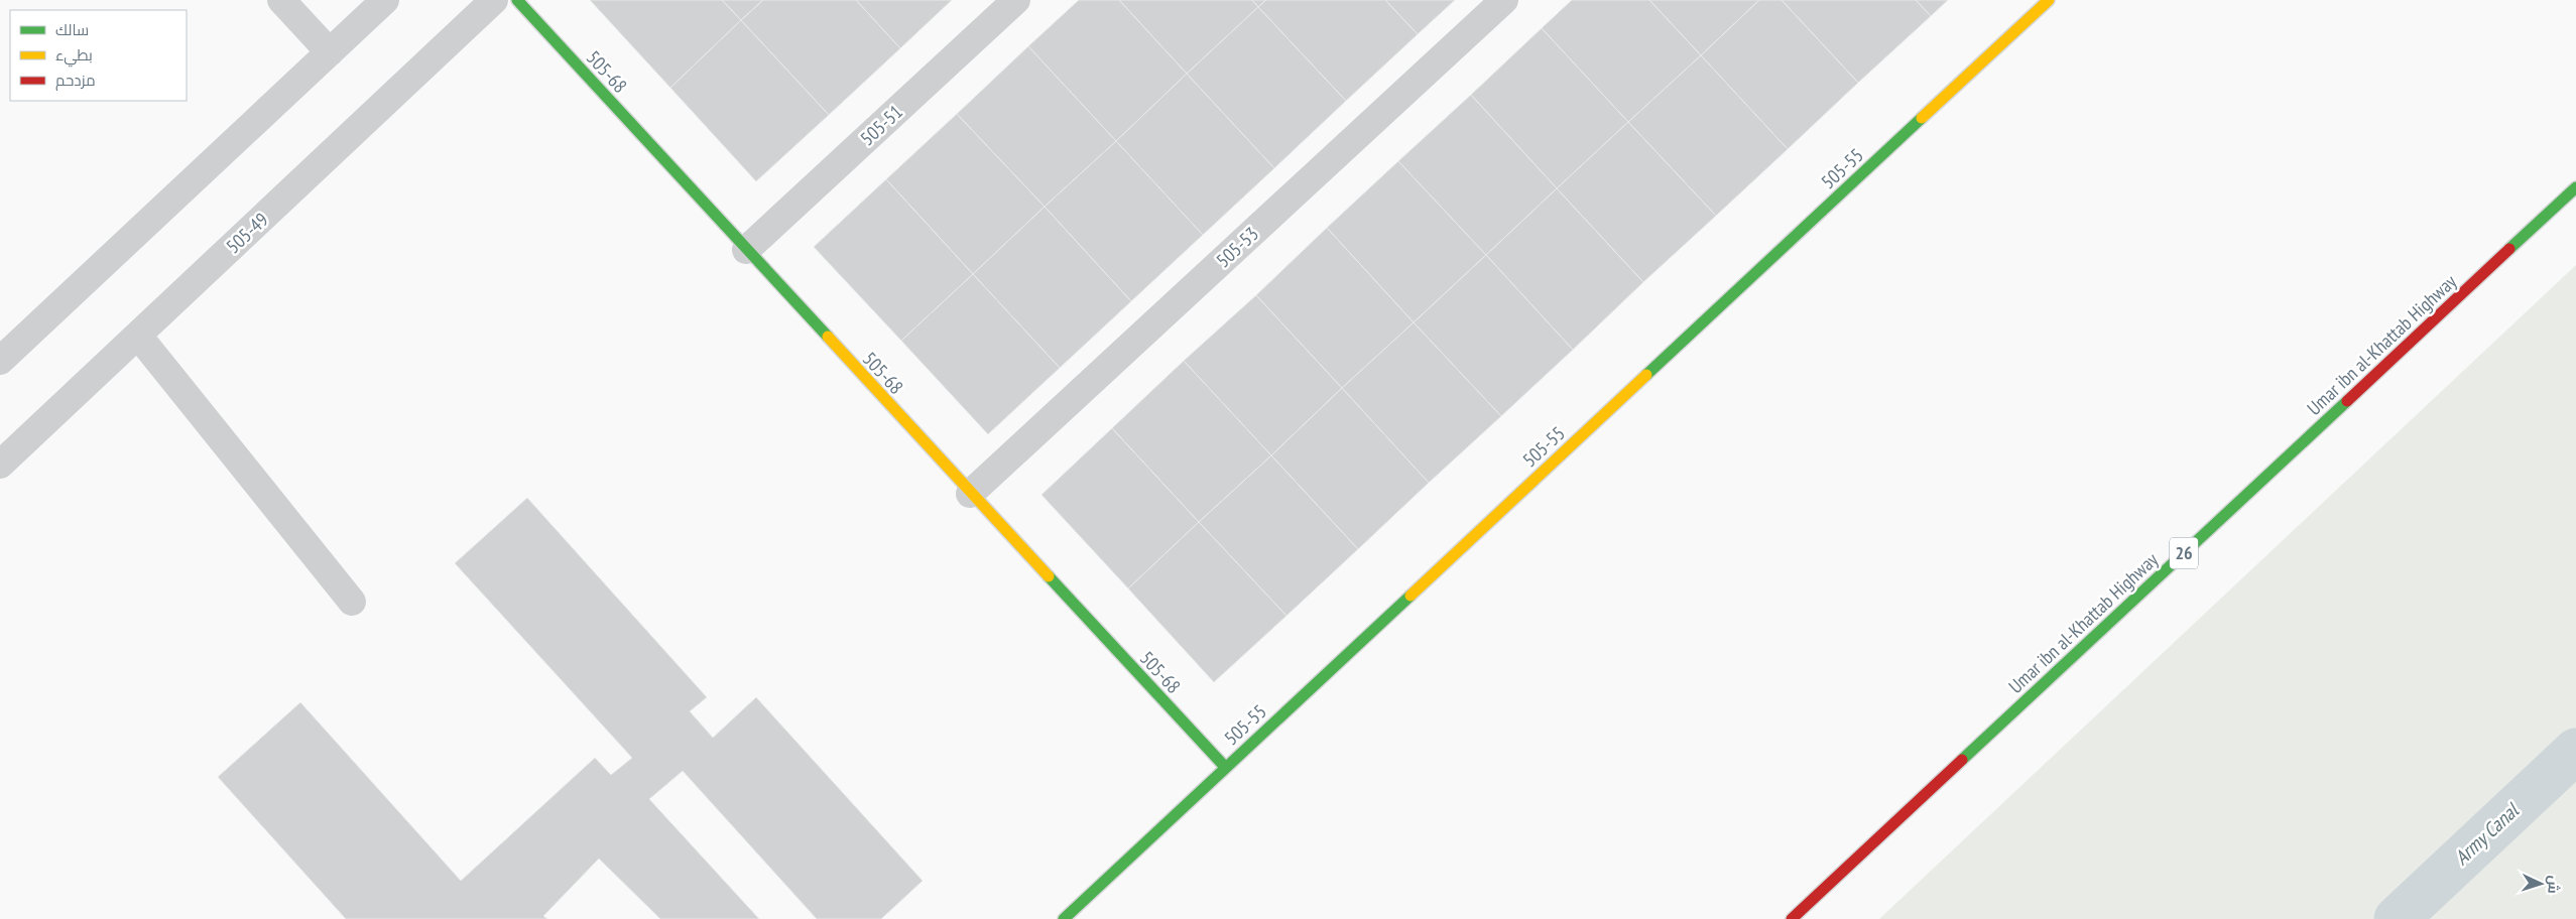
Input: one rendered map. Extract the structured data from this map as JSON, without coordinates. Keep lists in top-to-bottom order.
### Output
{
  "streets": {
    "main road": [
      "505-68",
      "505-55",
      "Umar ibn al-Khattab Highway",
      "26"
    ],
    "street": ["505-51", "505-49", "505-53"]
  },
  "crossings": [
    ["505-68", "505-51"],
    ["505-68", "505-55"],
    ["505-68", "505-53"]
  ],
  "water": ["Army Canal"],
  "legend": ["سالك", "بطيء", "مزدحم"],
  "north": "right"
}
